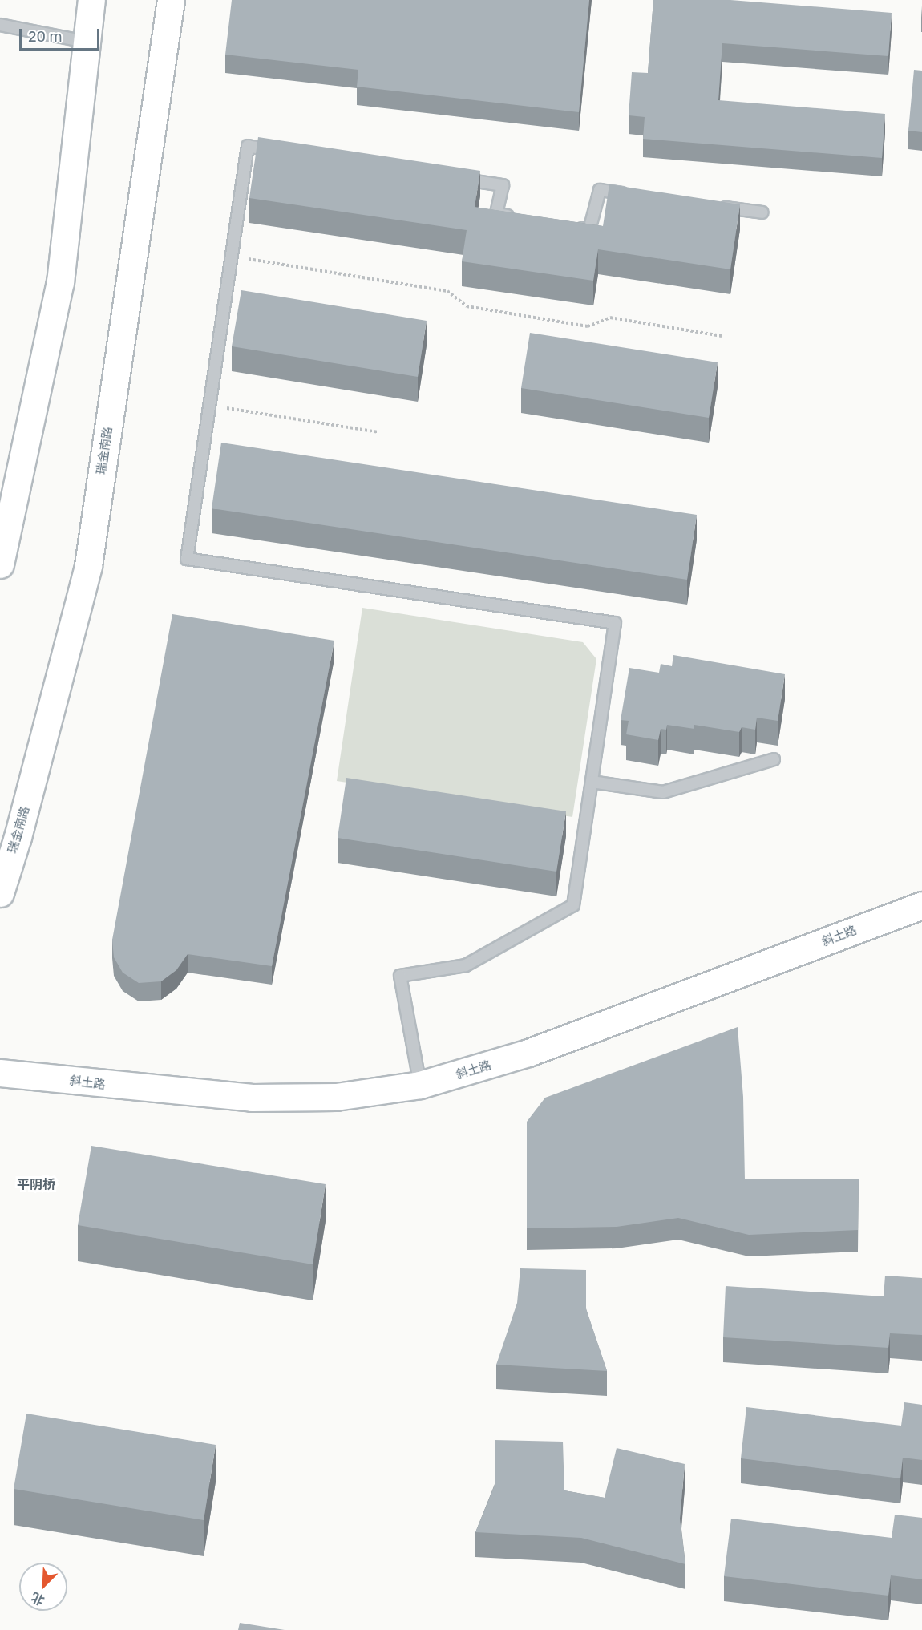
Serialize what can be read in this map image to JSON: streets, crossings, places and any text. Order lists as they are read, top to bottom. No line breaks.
{"streets":{"main road":["瑞金南路","斜土路"]},"districts":["平阴桥"],"scale_bar":"20 m","north":"bottom left"}
